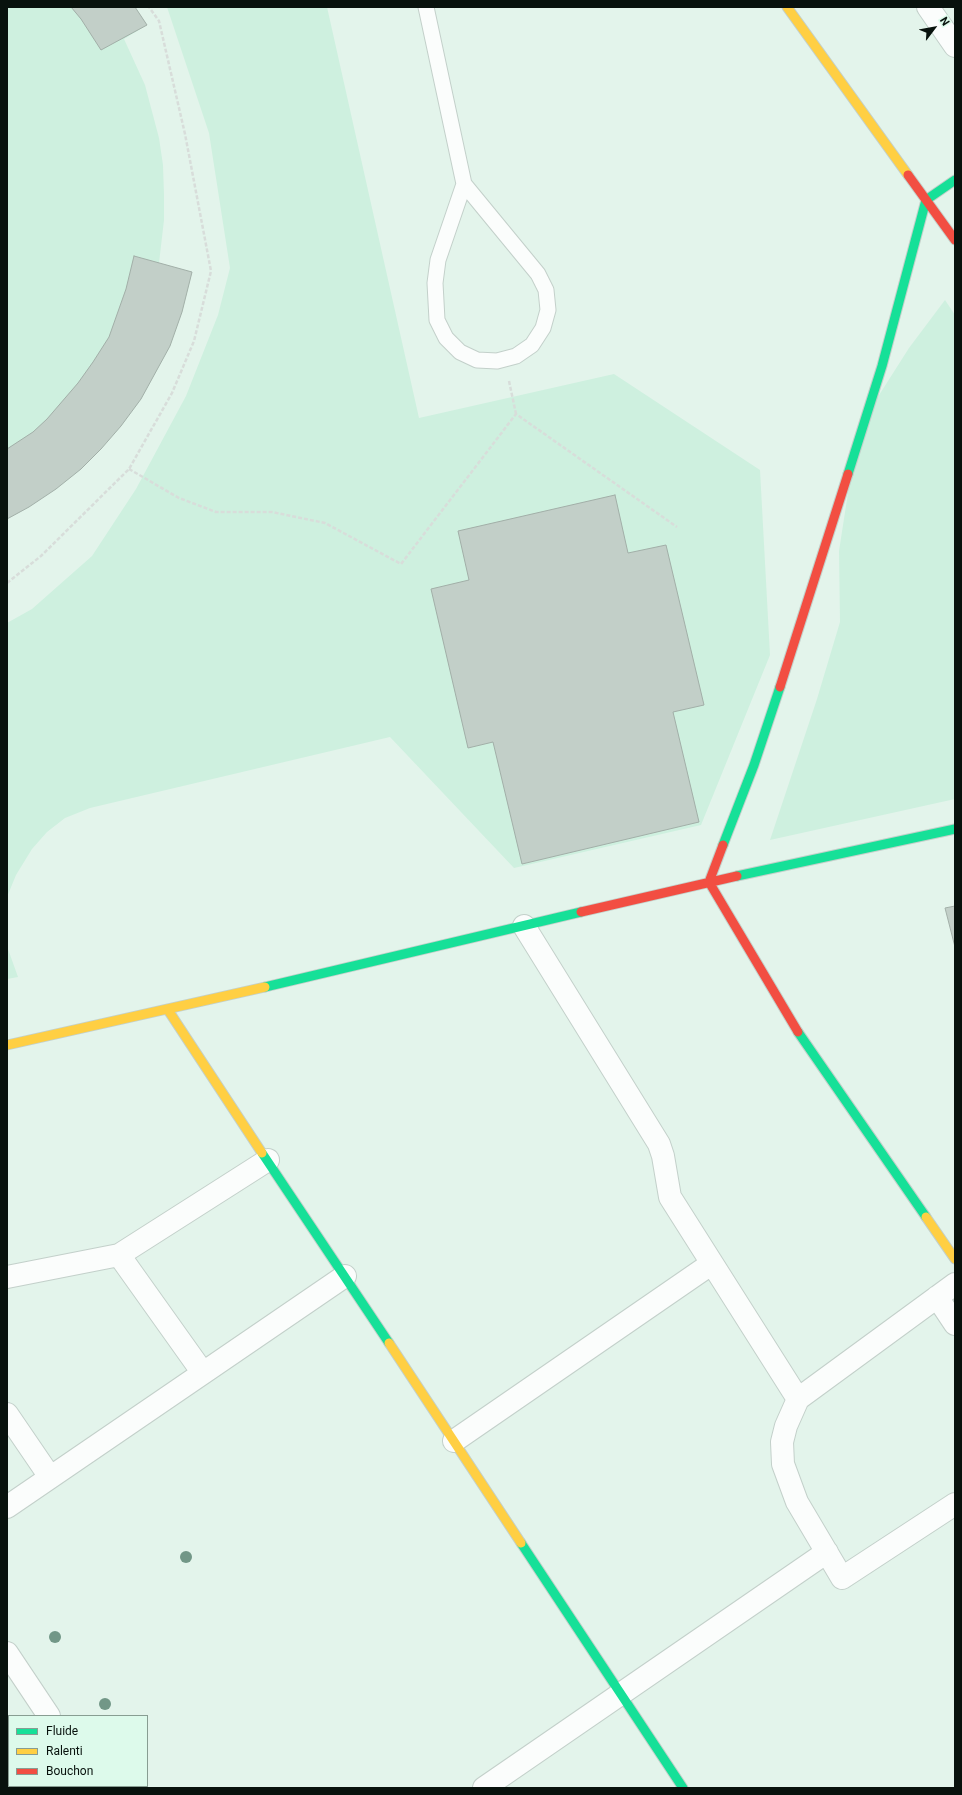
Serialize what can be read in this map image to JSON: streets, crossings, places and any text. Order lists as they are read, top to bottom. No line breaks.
{"legend":["Fluide","Ralenti","Bouchon"],"north":"top right"}
